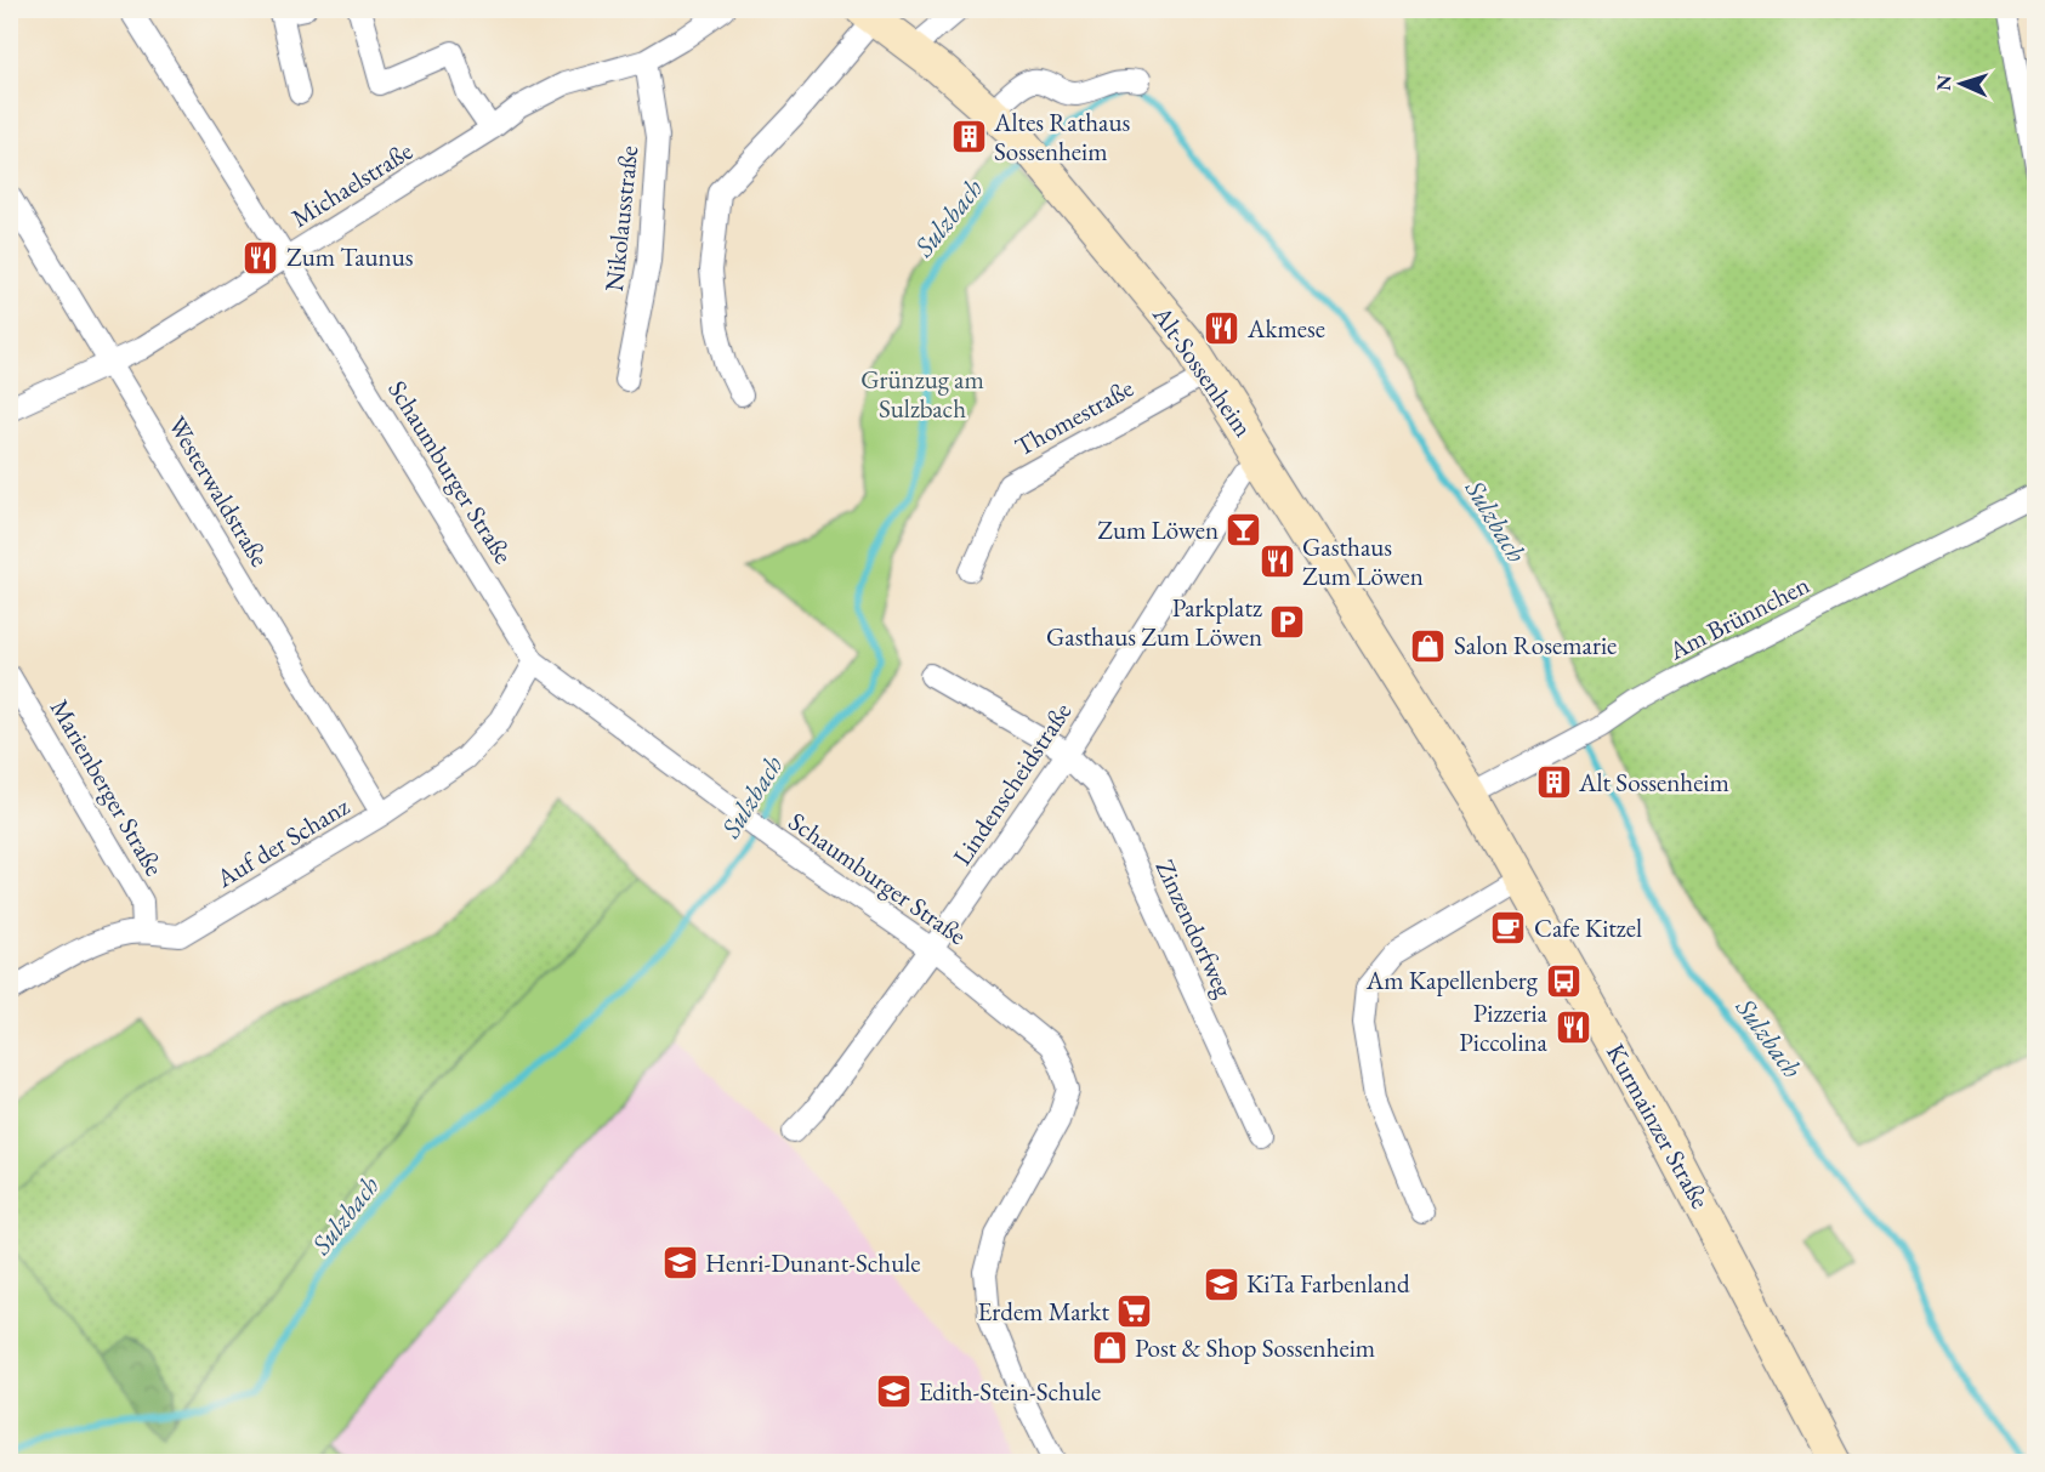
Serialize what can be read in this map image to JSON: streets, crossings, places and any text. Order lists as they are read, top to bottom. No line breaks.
{"streets":{"main road":["Alt-Sossenheim","Kurmainzer Straße"],"street":["Michaelstraße","Nikolausstraße","Thomestraße","Schaumburger Straße","Westerwaldstraße","Am Brünnchen","Lindenscheidstraße","Marienberger Straße","Auf der Schanz","Zinzendorfweg"]},"crossings":[["Michaelstraße","Nikolausstraße"],["Michaelstraße","Schaumburger Straße"],["Michaelstraße","Westerwaldstraße"],["Alt-Sossenheim","Thomestraße"],["Alt-Sossenheim","Am Brünnchen"],["Alt-Sossenheim","Lindenscheidstraße"],["Alt-Sossenheim","Kurmainzer Straße"],["Schaumburger Straße","Lindenscheidstraße"],["Schaumburger Straße","Auf der Schanz"],["Westerwaldstraße","Auf der Schanz"],["Am Brünnchen","Kurmainzer Straße"],["Lindenscheidstraße","Zinzendorfweg"],["Marienberger Straße","Auf der Schanz"]],"water":["Sulzbach"],"parks":["Grünzug am Sulzbach"],"places":{"building":["Altes Rathaus Sossenheim","Alt Sossenheim"],"restaurant":["Zum Taunus","Akmese","Gasthaus Zum Löwen","Pizzeria Piccolina"],"bar":["Zum Löwen"],"parking":["Parkplatz Gasthaus Zum Löwen"],"shop":["Salon Rosemarie","Post & Shop Sossenheim"],"cafe":["Cafe Kitzel"],"bus stop":["Am Kapellenberg"],"school or university":["Henri-Dunant-Schule","KiTa Farbenland","Edith-Stein-Schule"],"supermarket":["Erdem Markt"]},"north":"left"}
